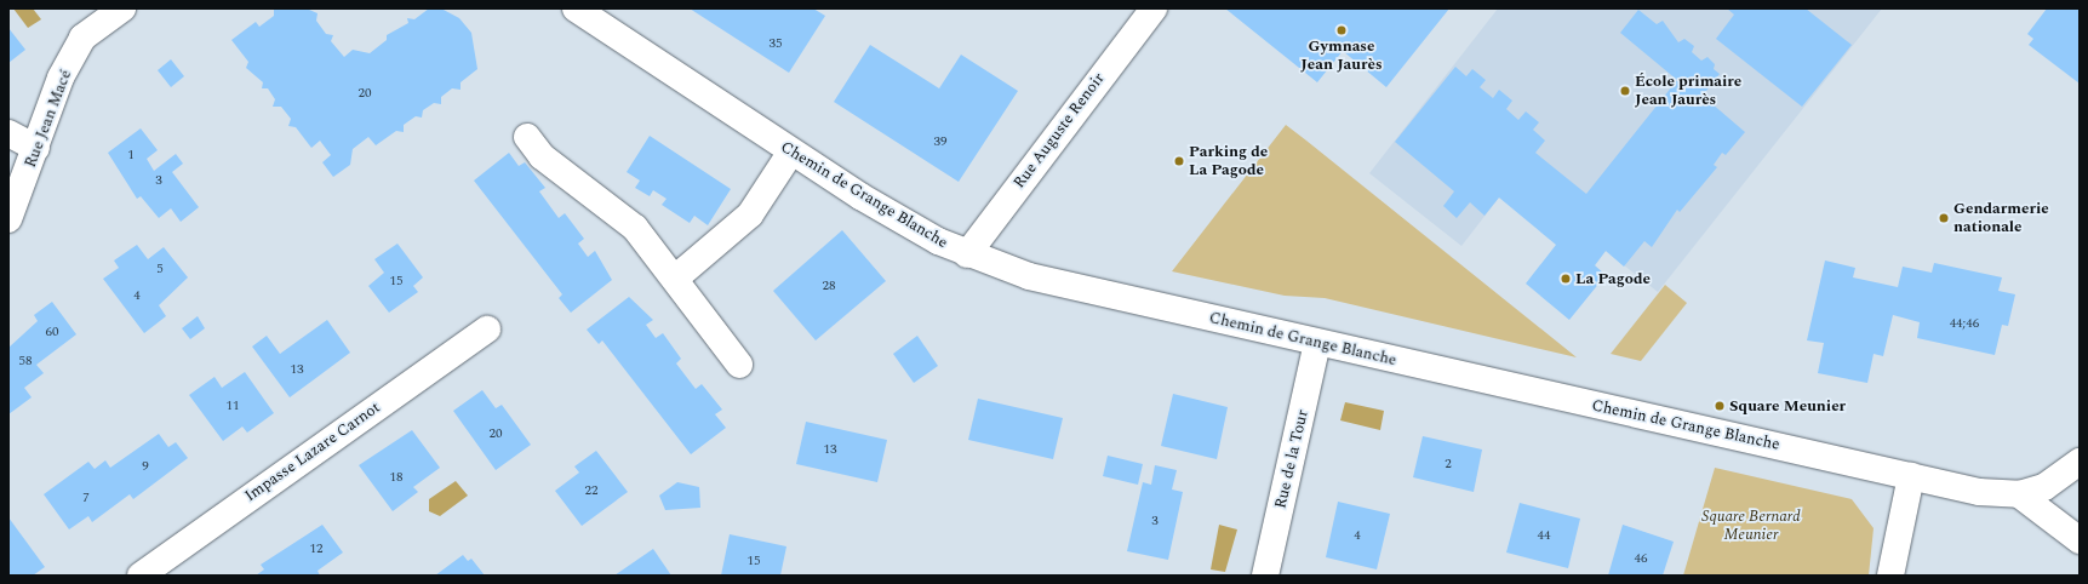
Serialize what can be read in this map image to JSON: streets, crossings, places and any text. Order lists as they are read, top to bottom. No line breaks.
{"streets":{"street":["Rue Jean Macé","Rue Auguste Renoir","Chemin de Grange Blanche","Impasse Lazare Carnot","Rue de la Tour"]},"crossings":[["Rue Auguste Renoir","Chemin de Grange Blanche"],["Chemin de Grange Blanche","Rue de la Tour"]],"parks":["Square Bernard Meunier"],"places":["Gymnase Jean Jaurès","École primaire Jean Jaurès","Parking de La Pagode","Gendarmerie nationale","La Pagode","Square Meunier"],"house_numbers":["35","20","39","1","3","5","15","28","4","44;46","60","58","13","11","20","13","2","9","18","22","7","3","4","44","12","46","15"]}
